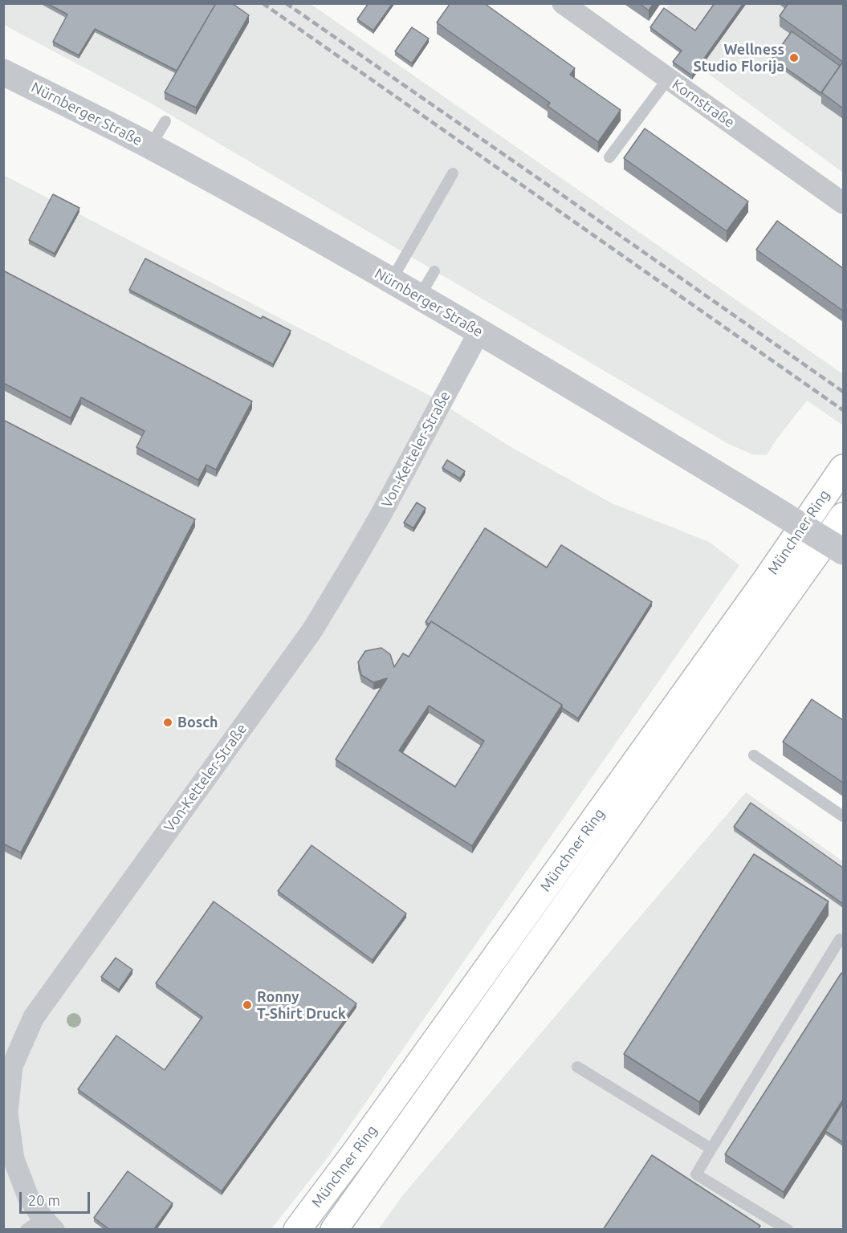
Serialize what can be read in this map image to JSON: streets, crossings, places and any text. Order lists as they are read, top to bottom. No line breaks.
{"streets":{"main road":["Münchner Ring"],"street":["Kornstraße","Nürnberger Straße","Von-Ketteler-Straße"]},"crossings":[["Nürnberger Straße","Von-Ketteler-Straße"]],"places":["Wellness Studio Florija","Bosch","Ronny T-Shirt Druck"],"scale_bar":"20 m"}
